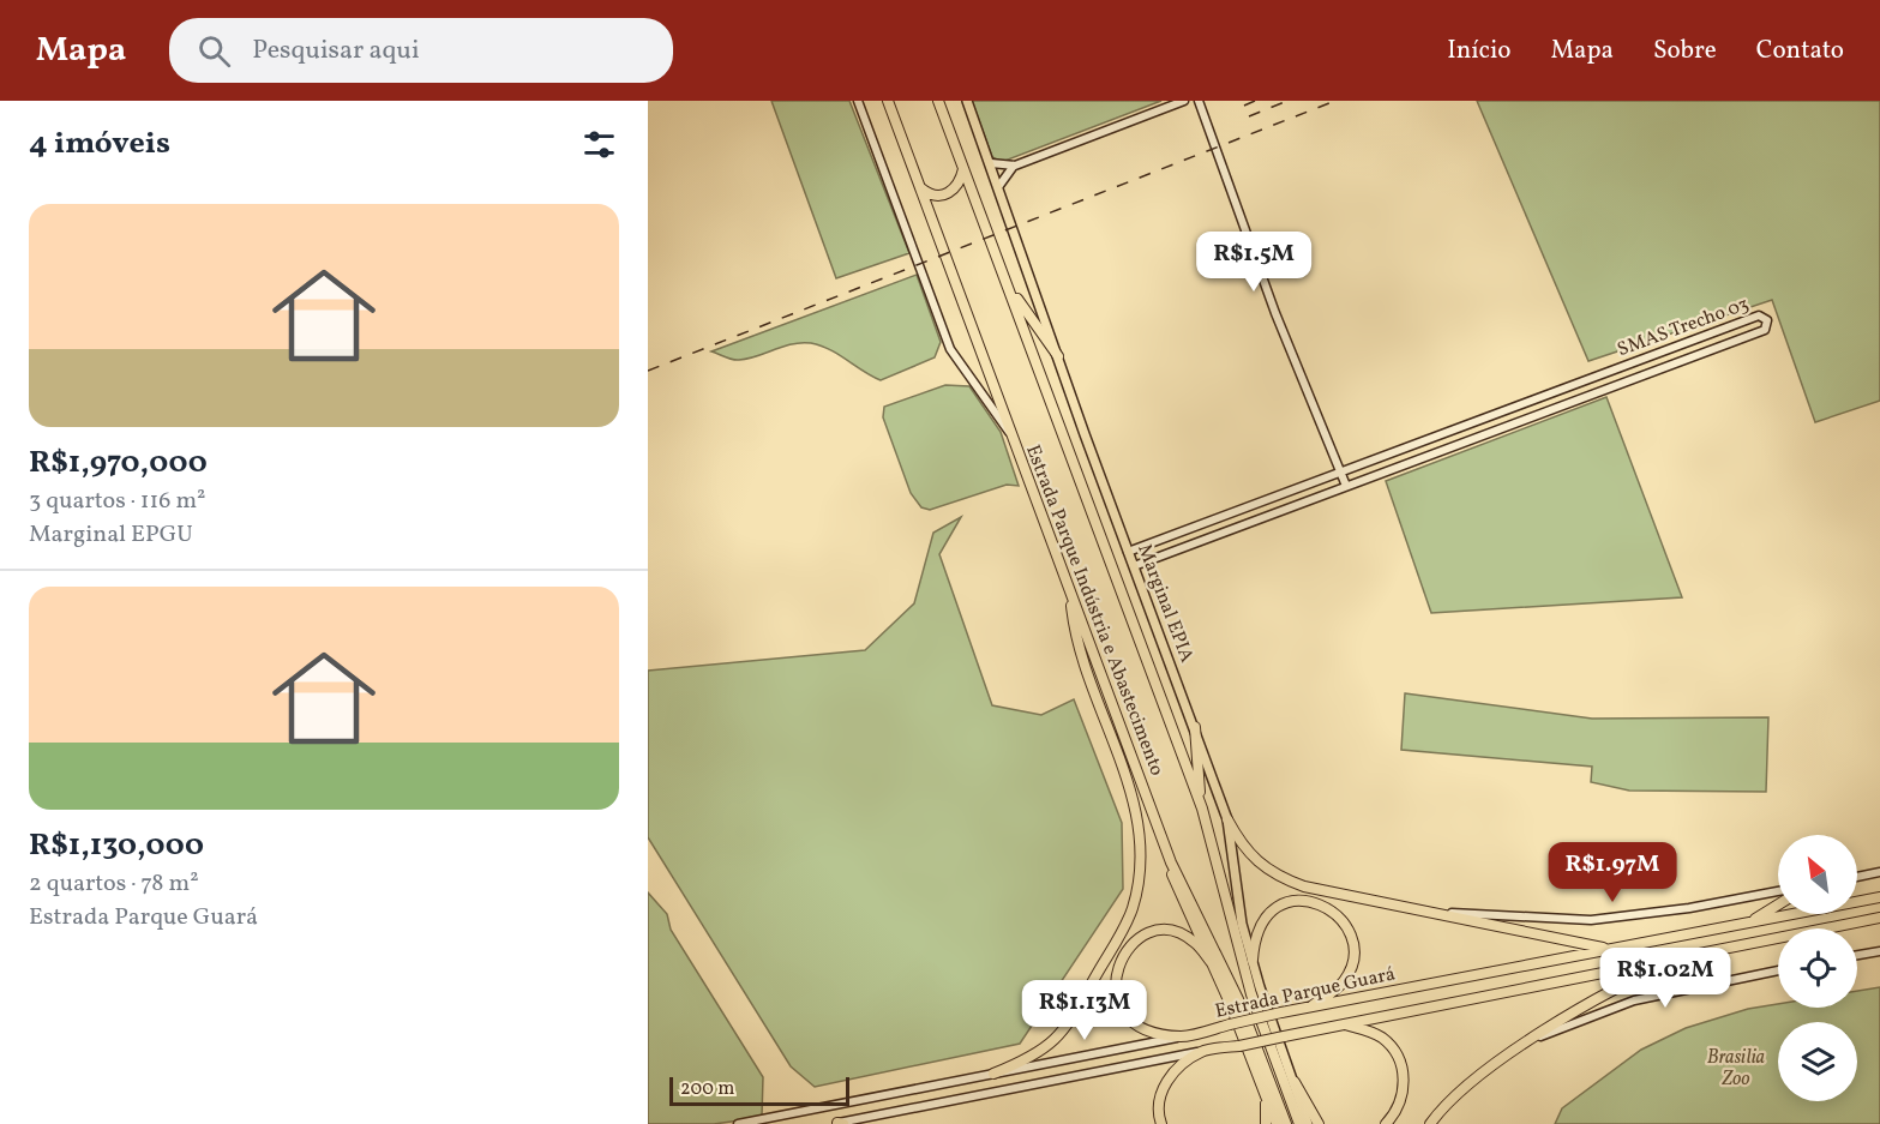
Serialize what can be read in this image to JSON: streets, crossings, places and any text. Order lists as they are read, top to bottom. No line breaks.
{"streets":{"highway":["Estrada Parque Indústria e Abastecimento","Estrada Parque Guará"],"main road":["Marginal EPIA"],"street":["SMAS Trecho 03"]},"crossings":[["SMAS Trecho 03","Marginal EPIA"]],"parks":["Brasilia Zoo"],"scale_bar":"200 m","north":"top left","page":{"header":"Mapa","search":"Pesquisar aqui","nav":["Início","Mapa","Sobre","Contato"],"heading":"4 imóveis","list":[{"name":"R$1,970,000","note":"3 quartos · 116 m² · Marginal EPGU"},{"name":"R$1,130,000","note":"2 quartos · 78 m² · Estrada Parque Guará"}],"price":["R$1.5M","R$1.97M","R$1.02M","R$1.13M"],"scale":"200 m"}}
